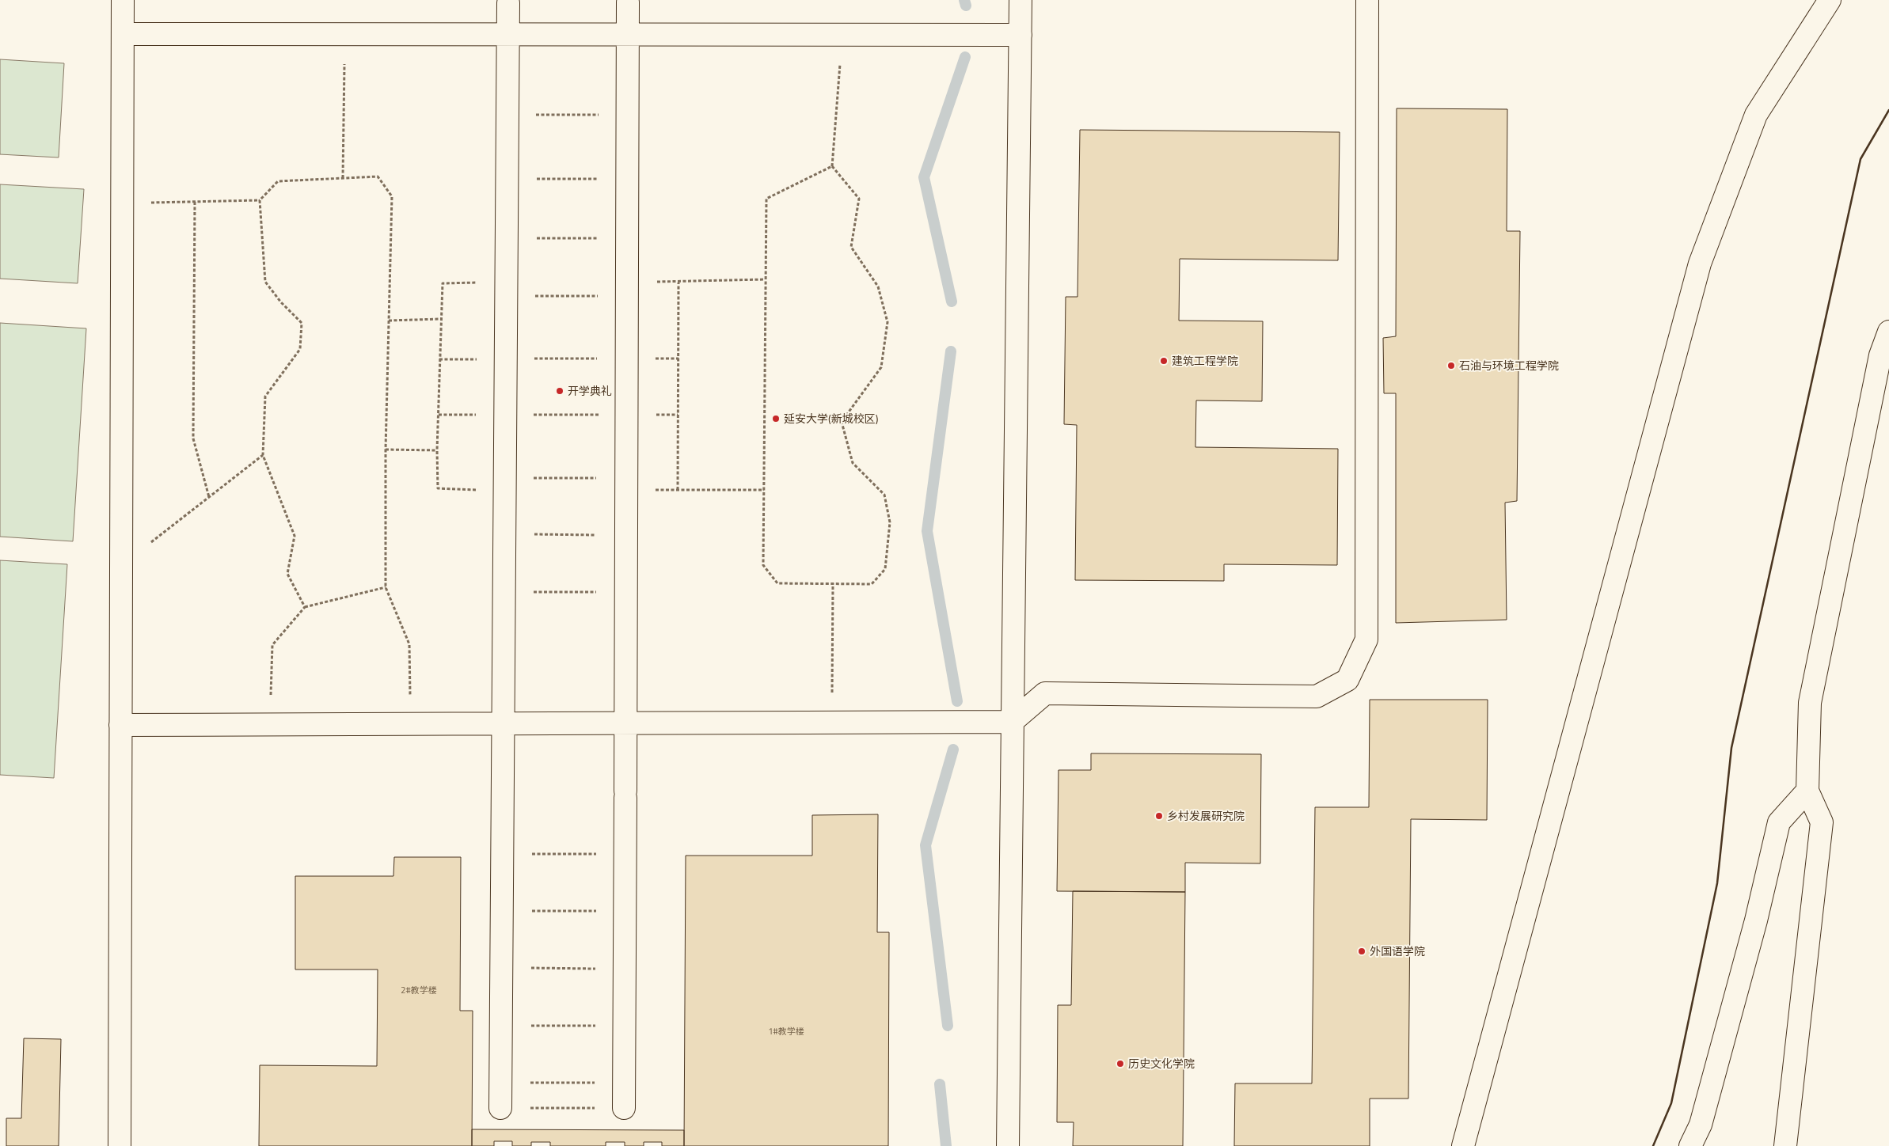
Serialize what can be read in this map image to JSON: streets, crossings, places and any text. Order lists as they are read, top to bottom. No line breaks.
{"places":["建筑工程学院","石油与环境工程学院","开学典礼","延安大学(新城校区)","乡村发展研究院","外国语学院","历史文化学院"],"house_numbers":["2#教学楼","1#教学楼"]}
